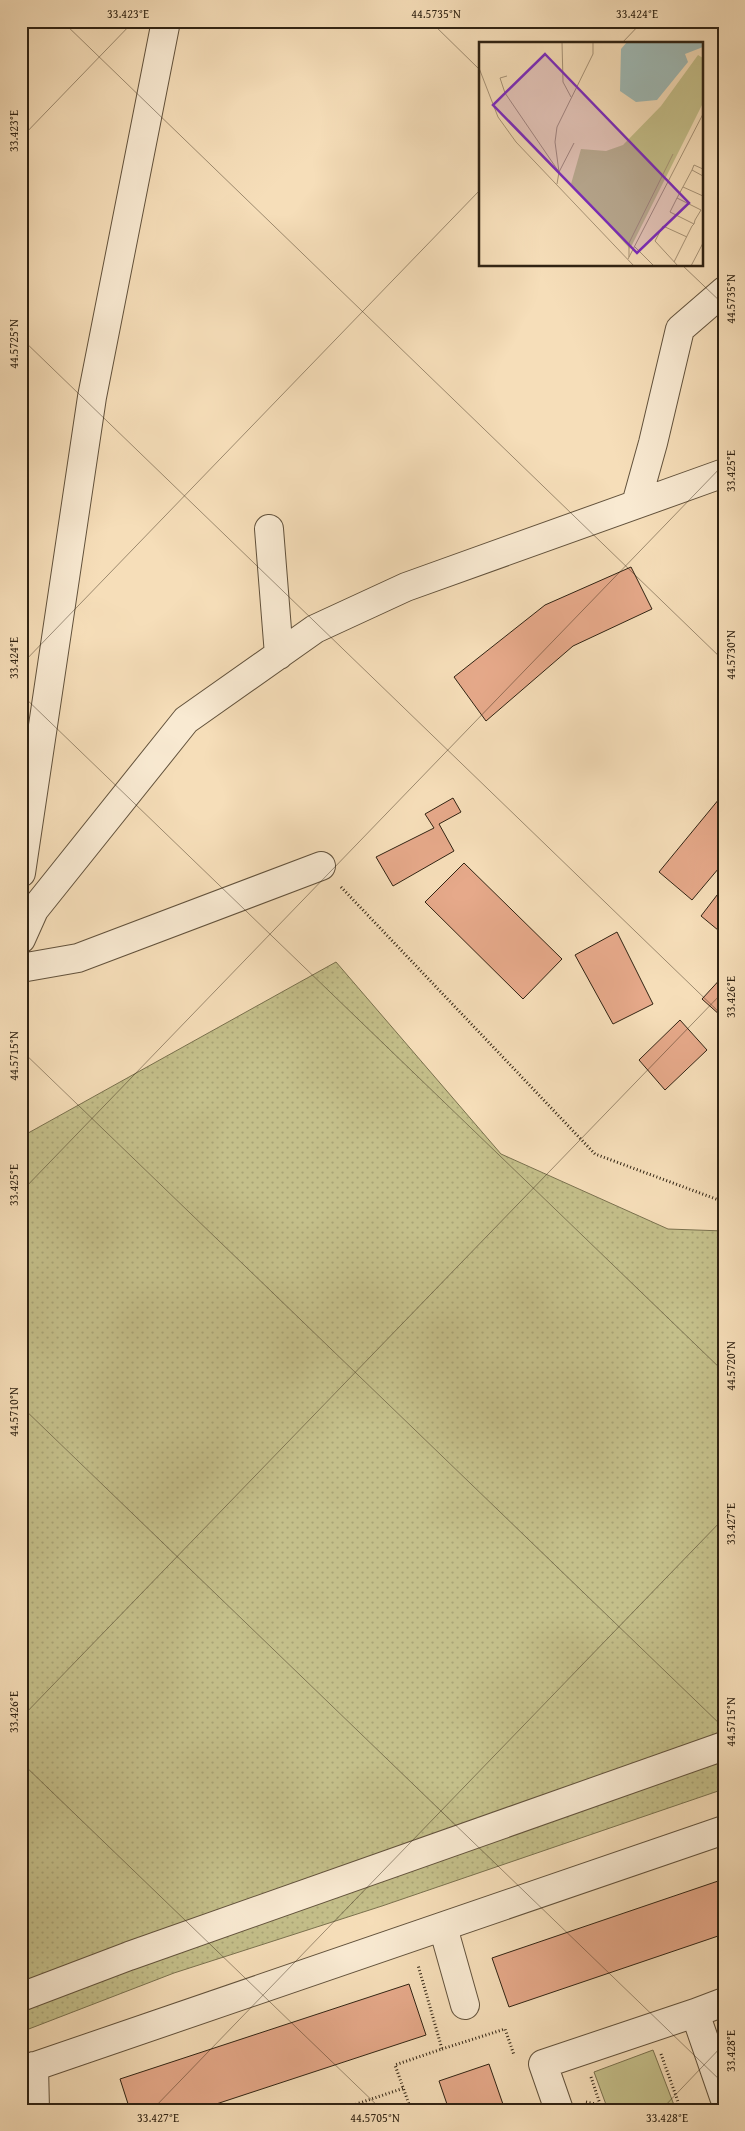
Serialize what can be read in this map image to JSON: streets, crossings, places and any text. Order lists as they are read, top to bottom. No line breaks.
{"coordinates":["33.423°E","44.5735°N","33.424°E","44.5725°N","33.425°E","44.5730°N","33.426°E","44.5715°N","44.5720°N","44.5710°N","33.427°E","33.428°E","44.5705°N"]}
